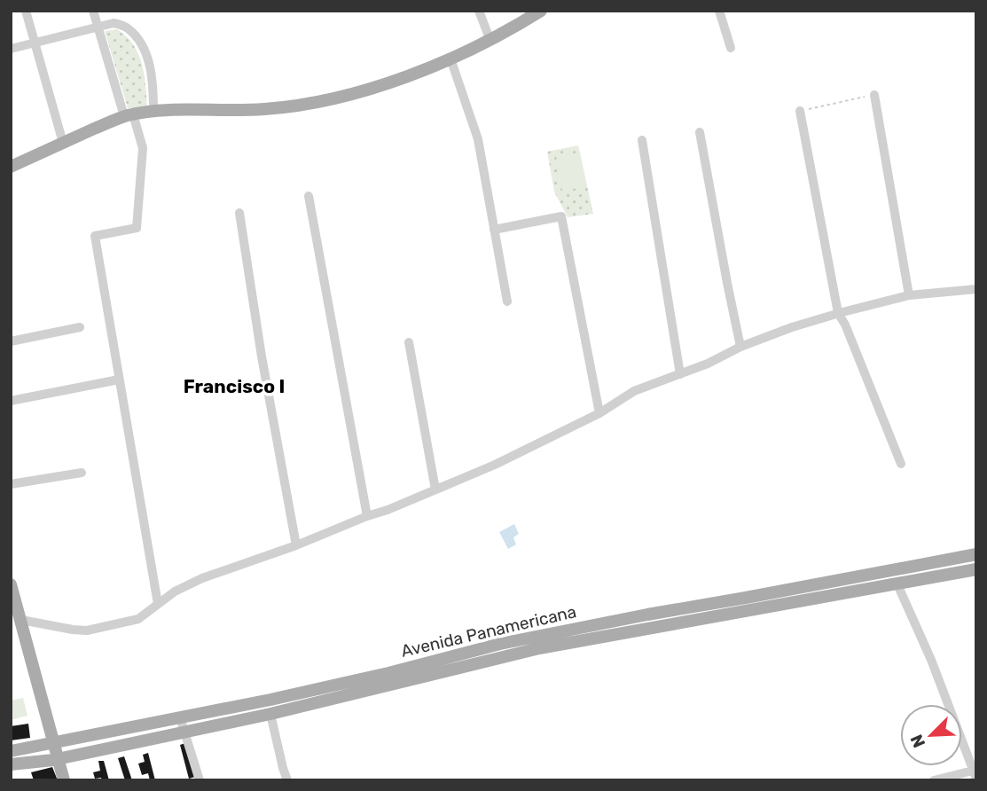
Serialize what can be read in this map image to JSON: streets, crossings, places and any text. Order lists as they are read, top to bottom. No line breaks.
{"streets":{"main road":["Avenida Panamericana"]},"districts":["Francisco I"],"north":"bottom left"}
